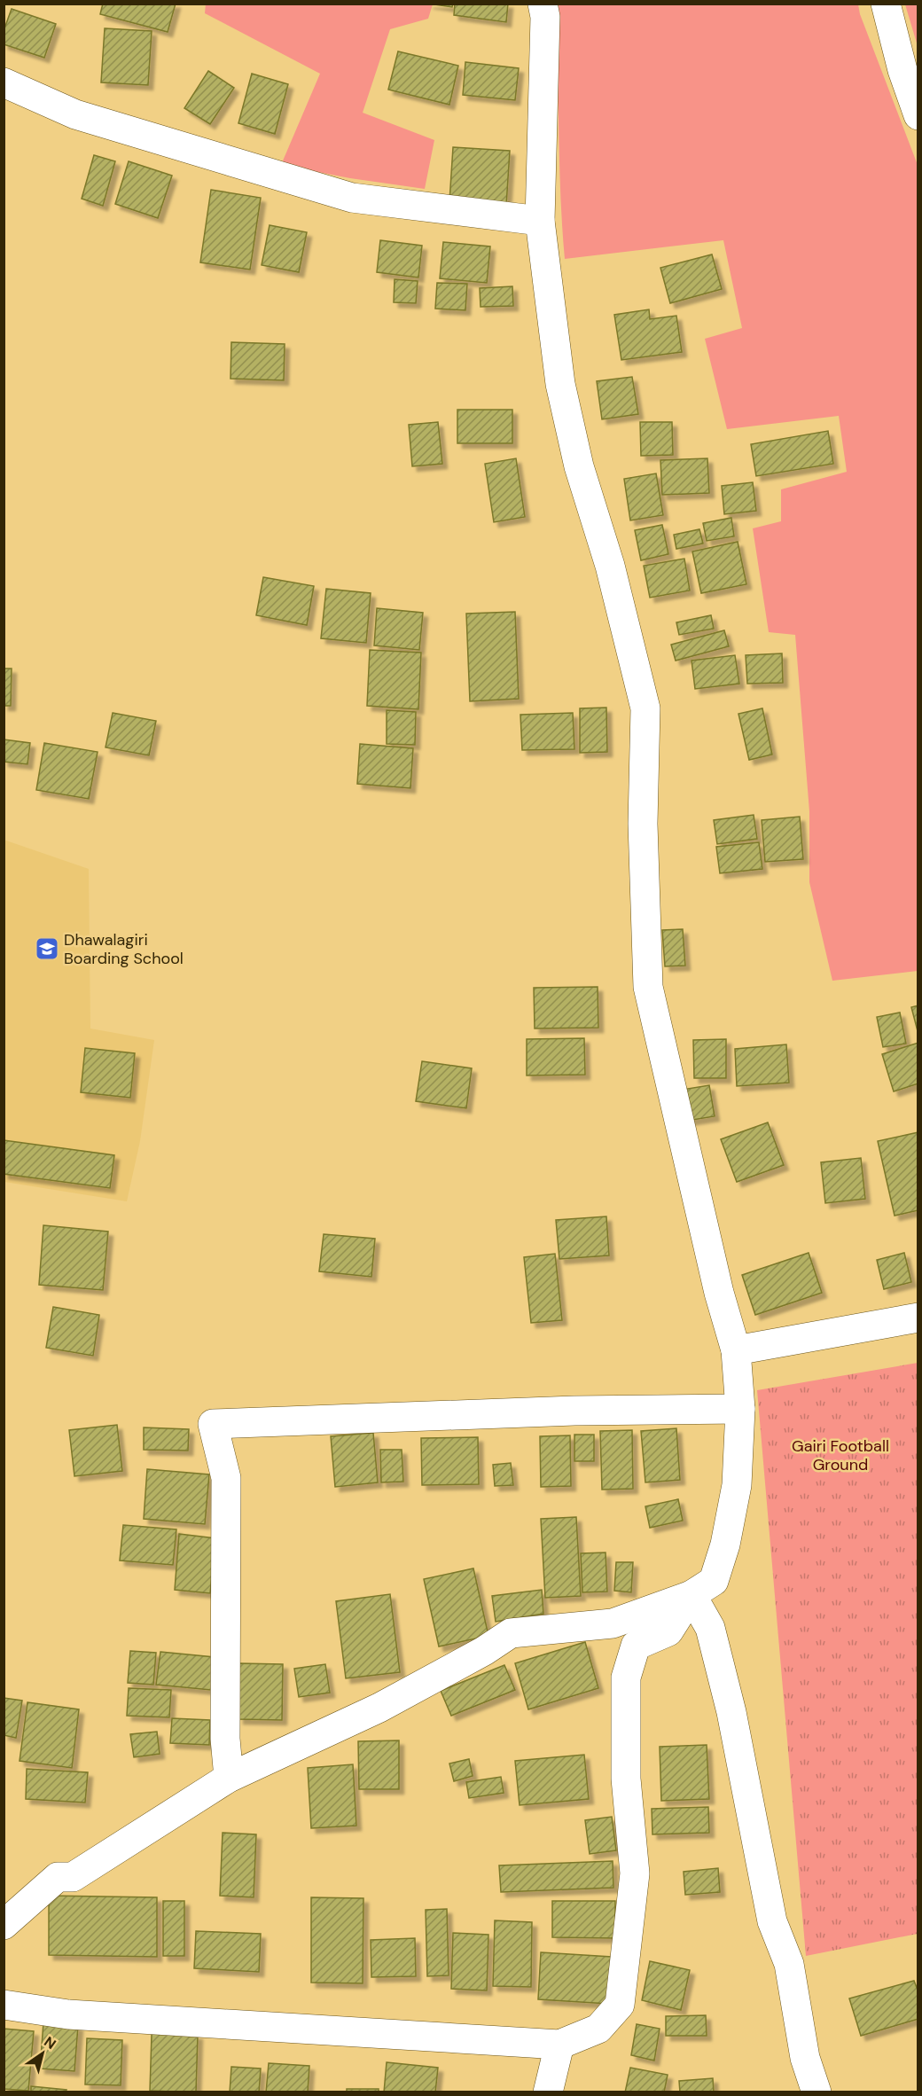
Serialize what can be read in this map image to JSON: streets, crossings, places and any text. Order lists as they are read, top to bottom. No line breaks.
{"parks":["Gairi Football Ground"],"places":{"school or university":["Dhawalagiri Boarding School"]},"north":"top right"}
